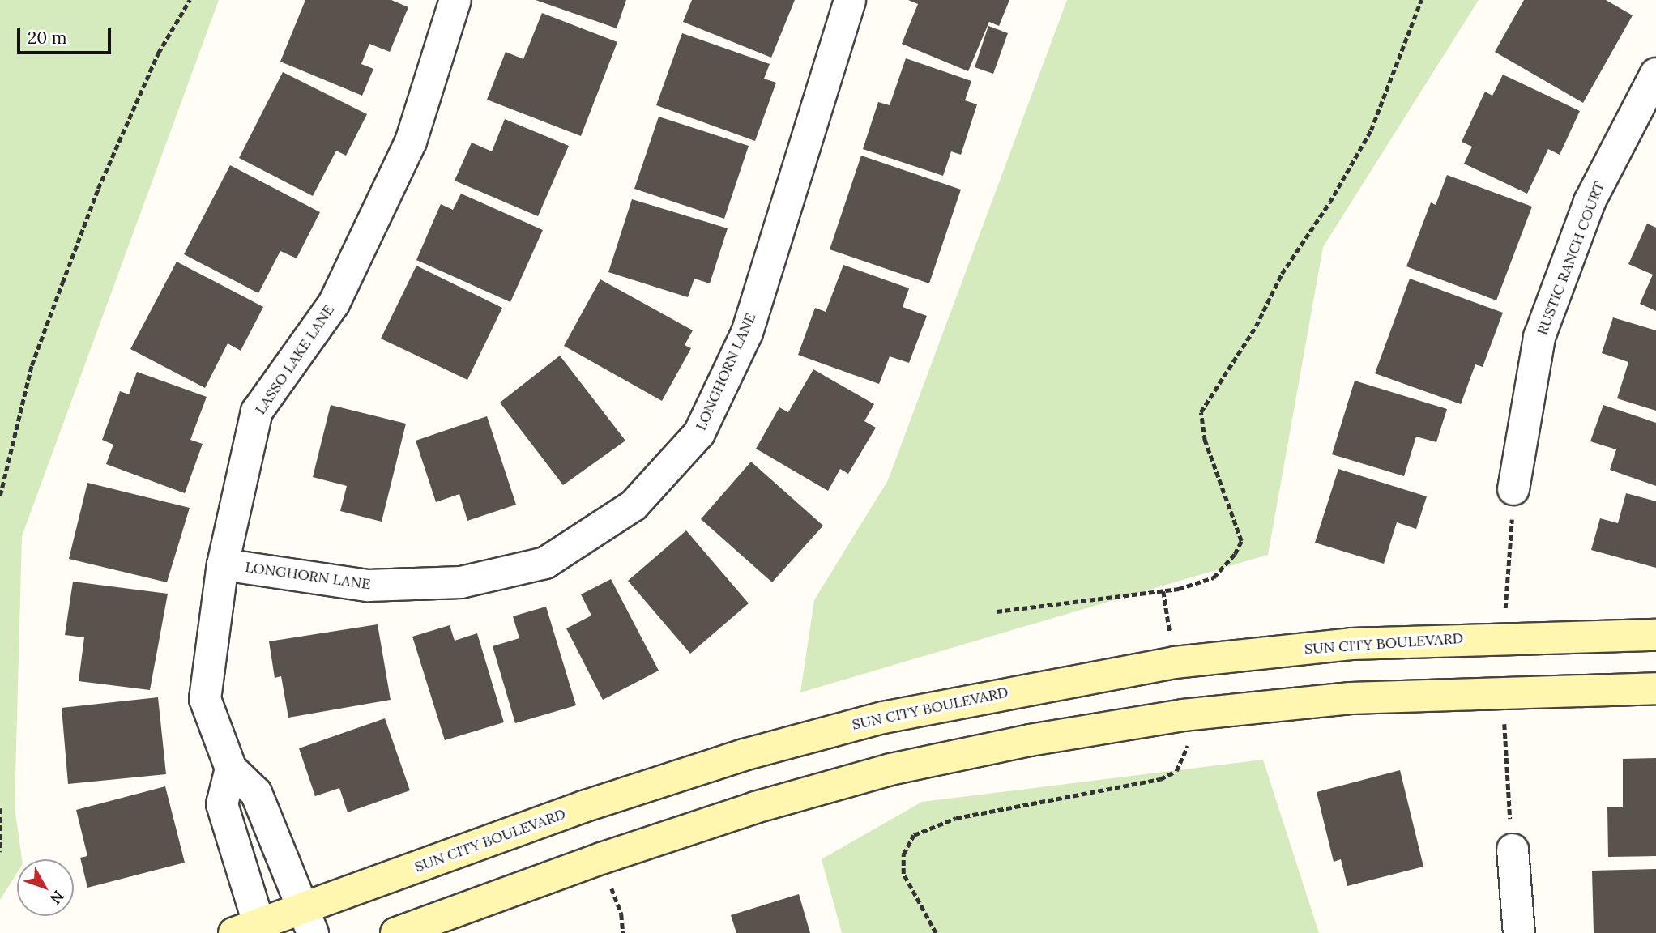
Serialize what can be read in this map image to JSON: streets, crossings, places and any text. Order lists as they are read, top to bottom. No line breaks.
{"streets":{"street":["RUSTIC RANCH COURT","LASSO LAKE LANE","LONGHORN LANE","SUN CITY BOULEVARD"]},"crossings":[["LASSO LAKE LANE","LONGHORN LANE"],["LASSO LAKE LANE","SUN CITY BOULEVARD"]],"scale_bar":"20 m","north":"bottom right"}
